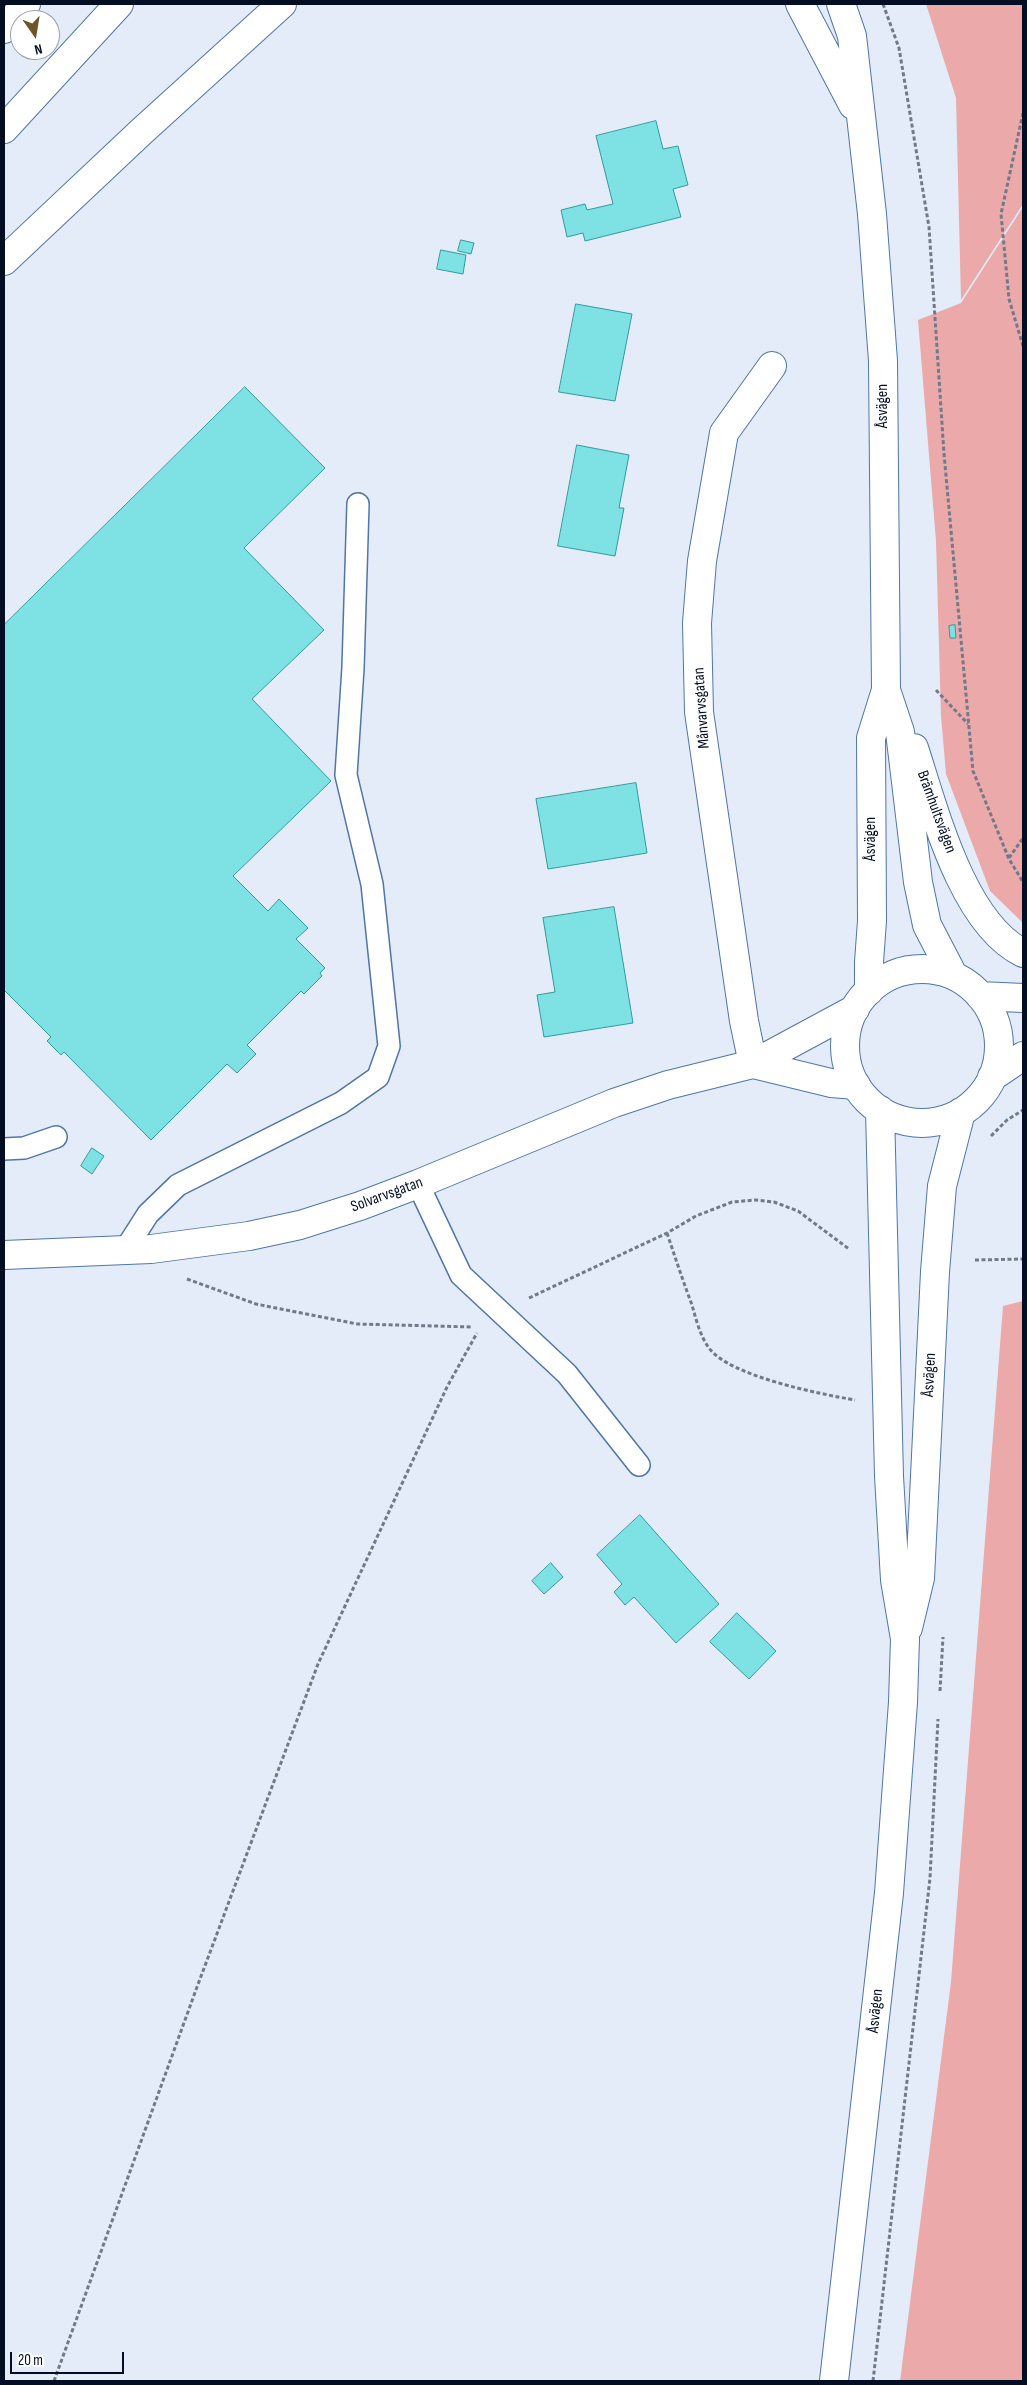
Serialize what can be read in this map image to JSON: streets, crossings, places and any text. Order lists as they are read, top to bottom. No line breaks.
{"streets":{"main road":["Åsvägen","Månvarvsgatan","Brämhultsvägen","Solvarvsgatan"]},"crossings":[["Åsvägen","Brämhultsvägen"],["Månvarvsgatan","Solvarvsgatan"]],"scale_bar":"20 m","north":"bottom"}
